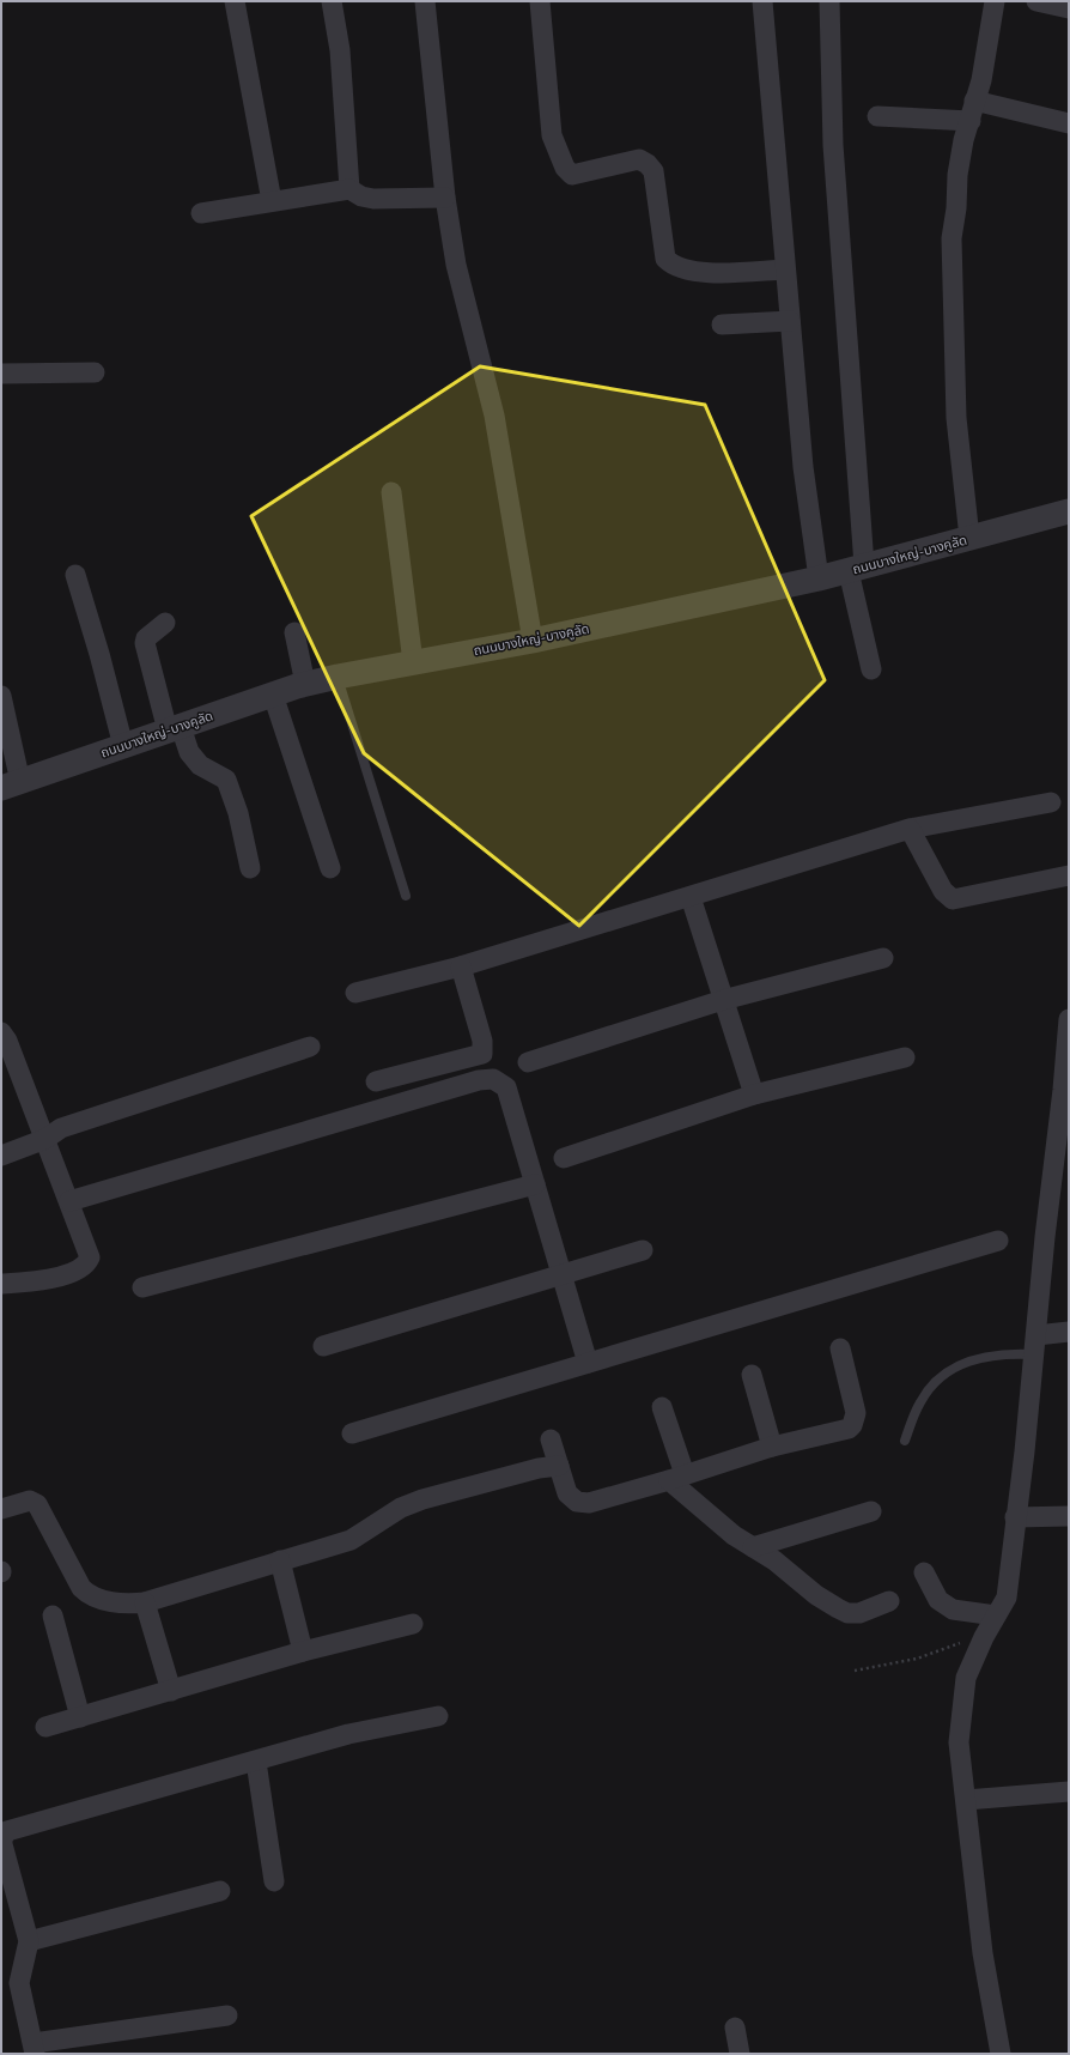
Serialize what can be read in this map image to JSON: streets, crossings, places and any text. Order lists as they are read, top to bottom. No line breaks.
{"streets":{"street":["ถนนบางใหญ่-บางคูลัด"]}}
